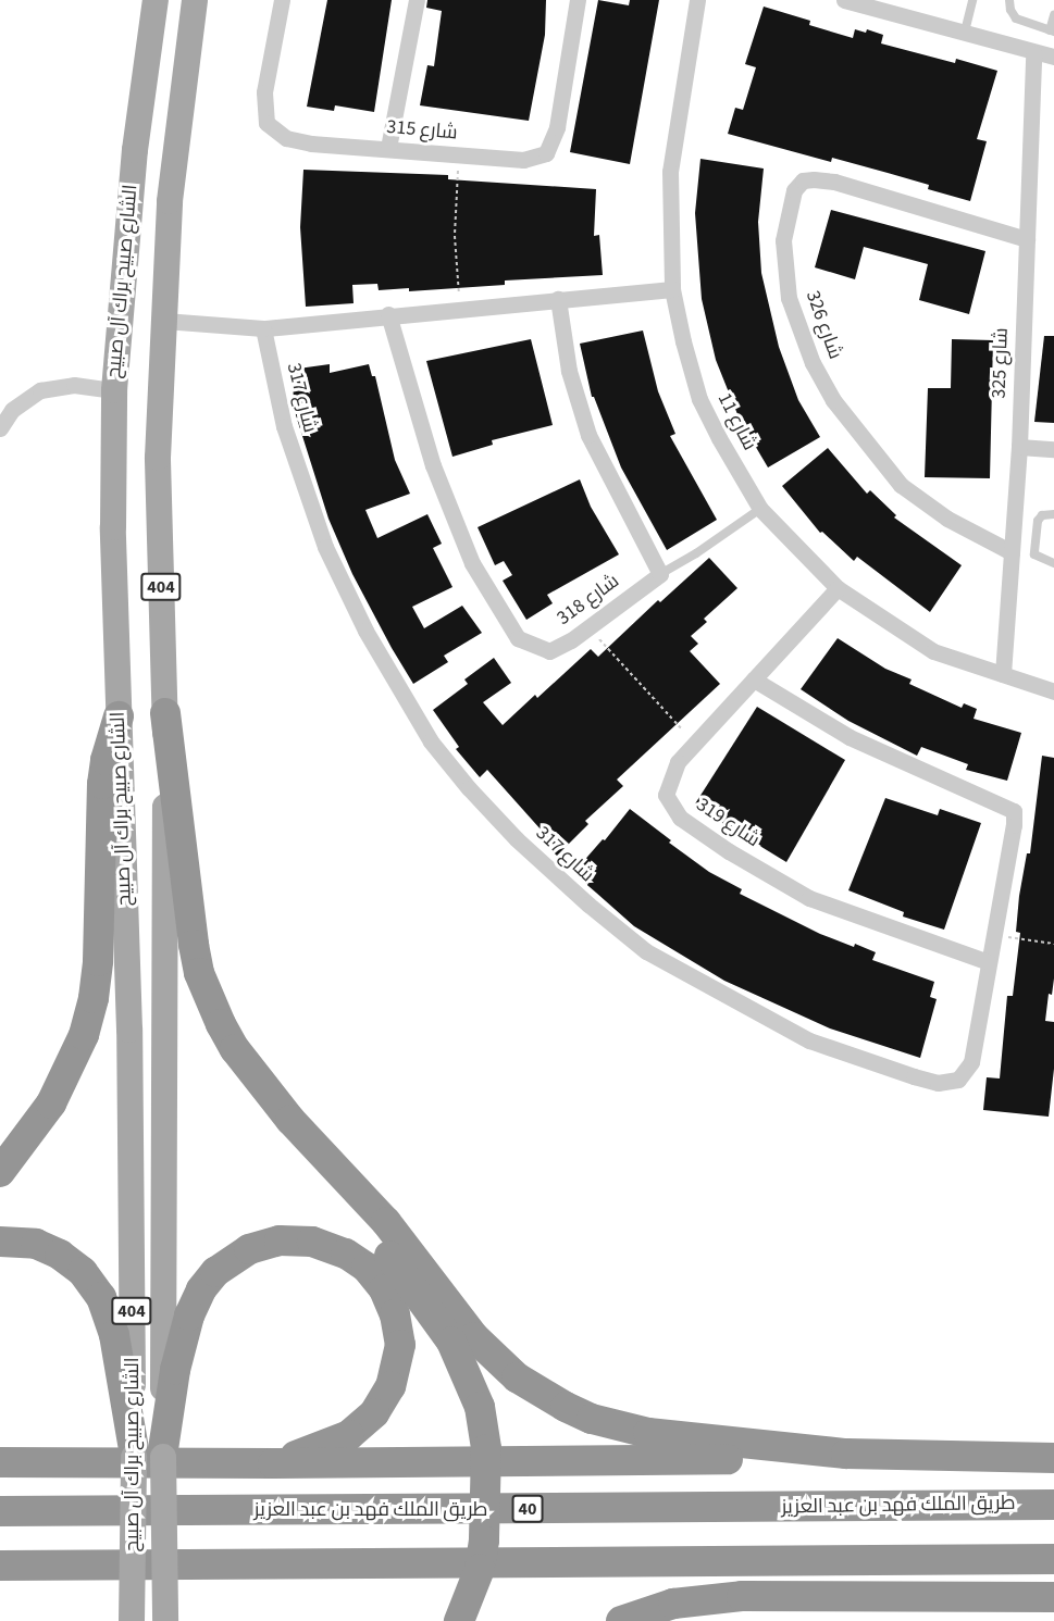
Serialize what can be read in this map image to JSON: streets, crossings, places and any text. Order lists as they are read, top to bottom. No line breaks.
{"streets":{"highway":["طريق الملك فهد بن عبد العزيز","40"],"main road":["الشارع صبيح براك آل صبيح","404"],"street":["شارع 315","شارع 326","شارع 325","شارع 317","شارع 11","شارع 318","شارع 319"]},"crossings":[["شارع 326","شارع 325"],["شارع 325","شارع 11"],["شارع 317","شارع 319"],["شارع 11","شارع 319"]]}
